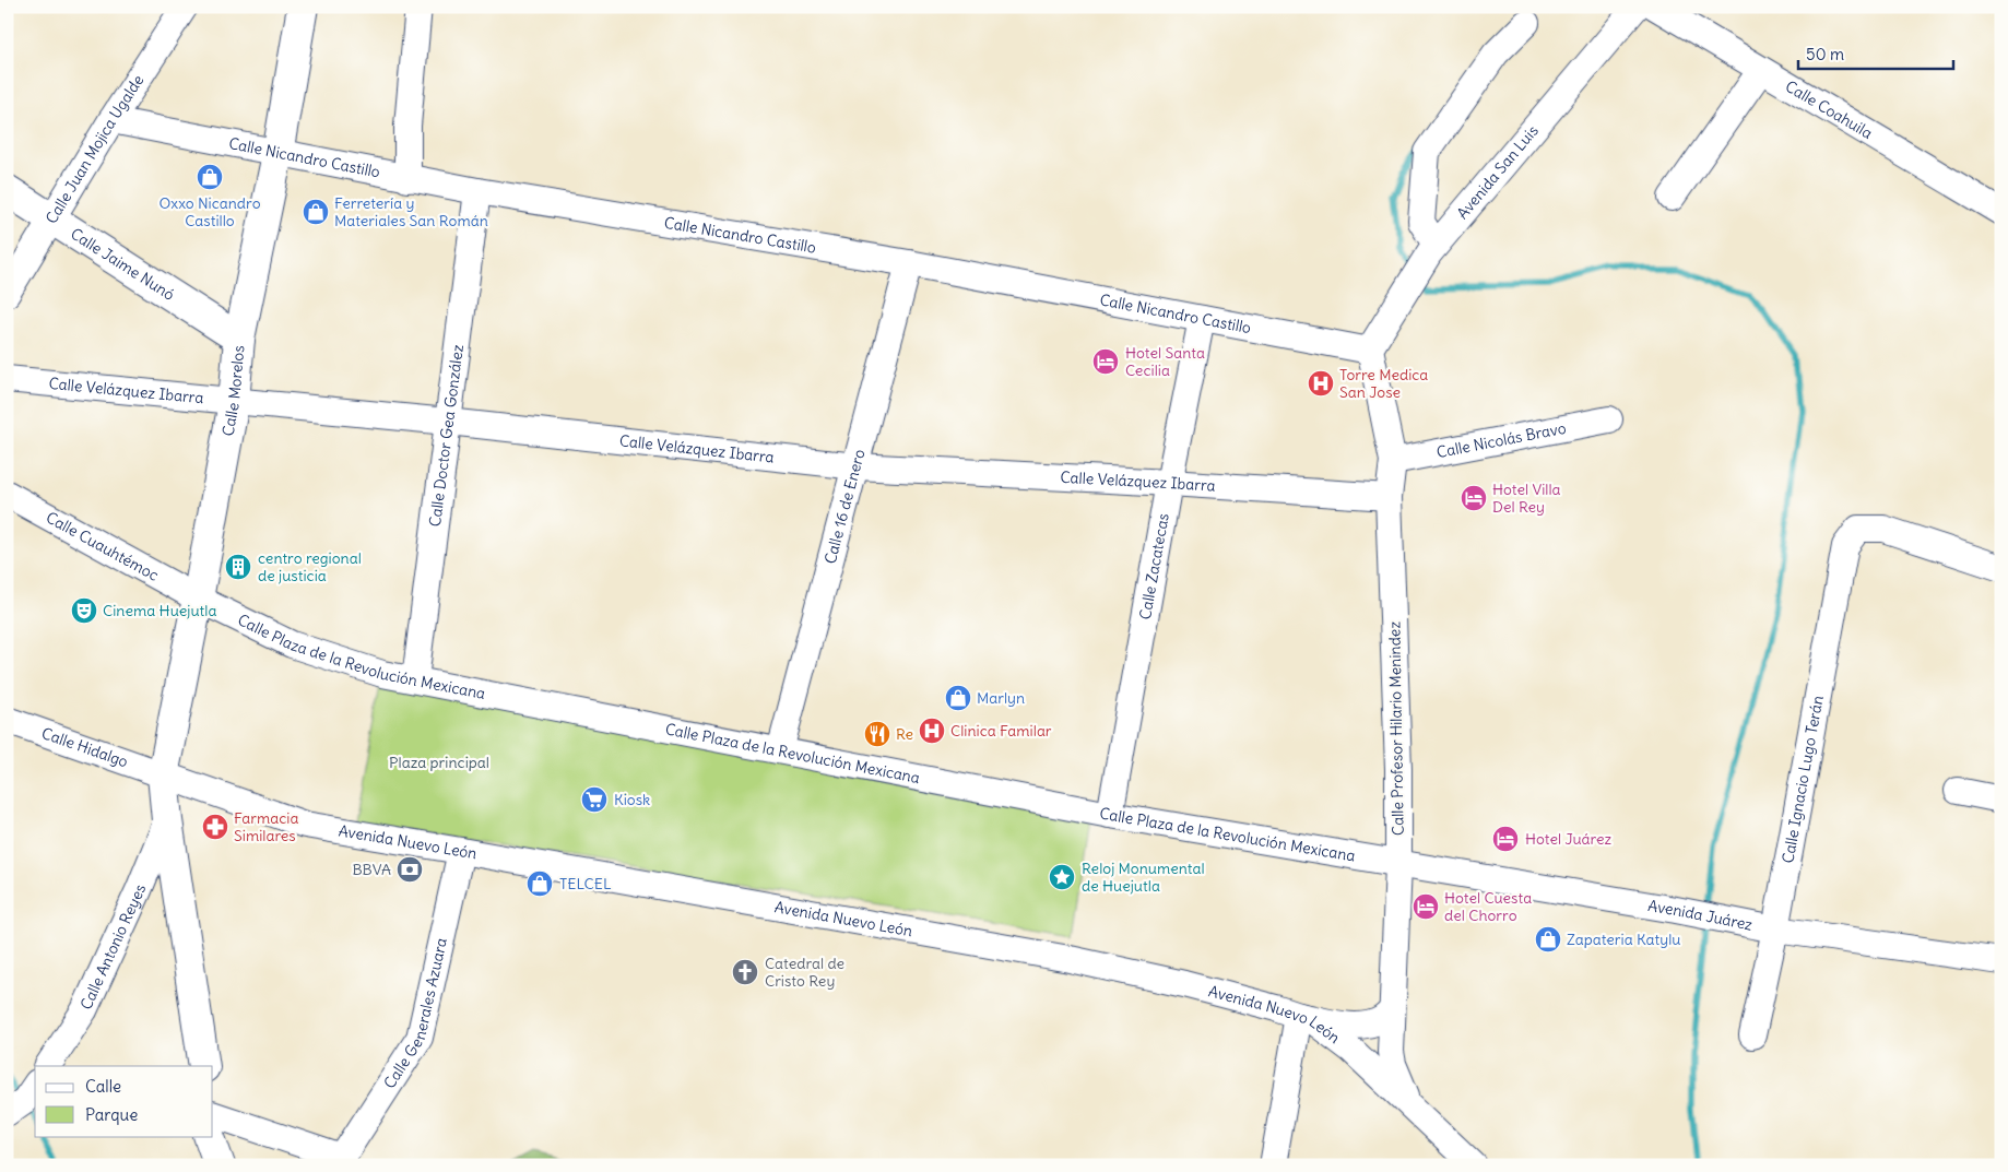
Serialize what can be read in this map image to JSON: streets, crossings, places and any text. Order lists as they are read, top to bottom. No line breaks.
{"streets":{"main road":["Calle Jaime Nunó","Calle Morelos"],"street":["Calle Coahuila","Calle Juan Mojica Ugalde","Calle Nicandro Castillo","Avenida San Luis","Calle Velázquez Ibarra","Calle Doctor Gea González","Calle Nicolás Bravo","Calle 16 de Enero","Calle Cuauhtémoc","Calle Zacatecas","Calle Plaza de la Revolución Mexicana","Calle Profesor Hilario Menindez","Calle Hidalgo","Calle Ignacio Lugo Terán","Avenida Nuevo León","Avenida Juárez","Calle Antonio Reyes","Calle Generales Azuara"]},"crossings":[["Calle Juan Mojica Ugalde","Calle Nicandro Castillo"],["Calle Juan Mojica Ugalde","Calle Jaime Nunó"],["Calle Nicandro Castillo","Avenida San Luis"],["Calle Nicandro Castillo","Calle Morelos"],["Calle Nicandro Castillo","Calle Doctor Gea González"],["Calle Nicandro Castillo","Calle 16 de Enero"],["Calle Nicandro Castillo","Calle Zacatecas"],["Calle Nicandro Castillo","Calle Profesor Hilario Menindez"],["Avenida San Luis","Calle Profesor Hilario Menindez"],["Calle Jaime Nunó","Calle Morelos"],["Calle Velázquez Ibarra","Calle Morelos"],["Calle Velázquez Ibarra","Calle Doctor Gea González"],["Calle Velázquez Ibarra","Calle 16 de Enero"],["Calle Velázquez Ibarra","Calle Zacatecas"],["Calle Velázquez Ibarra","Calle Profesor Hilario Menindez"],["Calle Morelos","Calle Cuauhtémoc"],["Calle Morelos","Calle Plaza de la Revolución Mexicana"],["Calle Morelos","Calle Hidalgo"],["Calle Morelos","Avenida Nuevo León"],["Calle Morelos","Calle Antonio Reyes"],["Calle Doctor Gea González","Calle Plaza de la Revolución Mexicana"],["Calle Nicolás Bravo","Calle Profesor Hilario Menindez"],["Calle 16 de Enero","Calle Plaza de la Revolución Mexicana"],["Calle Cuauhtémoc","Calle Plaza de la Revolución Mexicana"],["Calle Zacatecas","Calle Plaza de la Revolución Mexicana"],["Calle Plaza de la Revolución Mexicana","Calle Profesor Hilario Menindez"],["Calle Plaza de la Revolución Mexicana","Avenida Juárez"],["Calle Profesor Hilario Menindez","Avenida Nuevo León"],["Calle Profesor Hilario Menindez","Avenida Juárez"],["Calle Hidalgo","Avenida Nuevo León"],["Calle Ignacio Lugo Terán","Avenida Juárez"],["Avenida Nuevo León","Calle Generales Azuara"]],"parks":["Plaza principal"],"places":{"shop":["Oxxo Nicandro Castillo","Ferretería y Materiales San Román","Marlyn","TELCEL","Zapateria Katylu"],"hotel":["Hotel Santa Cecilia","Hotel Villa Del Rey","Hotel Juárez","Hotel Cuesta del Chorro"],"hospital":["Torre Medica San Jose","Clinica Familar"],"building":["centro regional de justicia"],"theatre":["Cinema Huejutla"],"restaurant":["Re"],"supermarket":["Kiosk"],"pharmacy":["Farmacia Similares"],"bank":["BBVA"],"place":["Reloj Monumental de Huejutla"],"church":["Catedral de Cristo Rey"]},"legend":["Calle","Parque"],"scale_bar":"50 m"}
